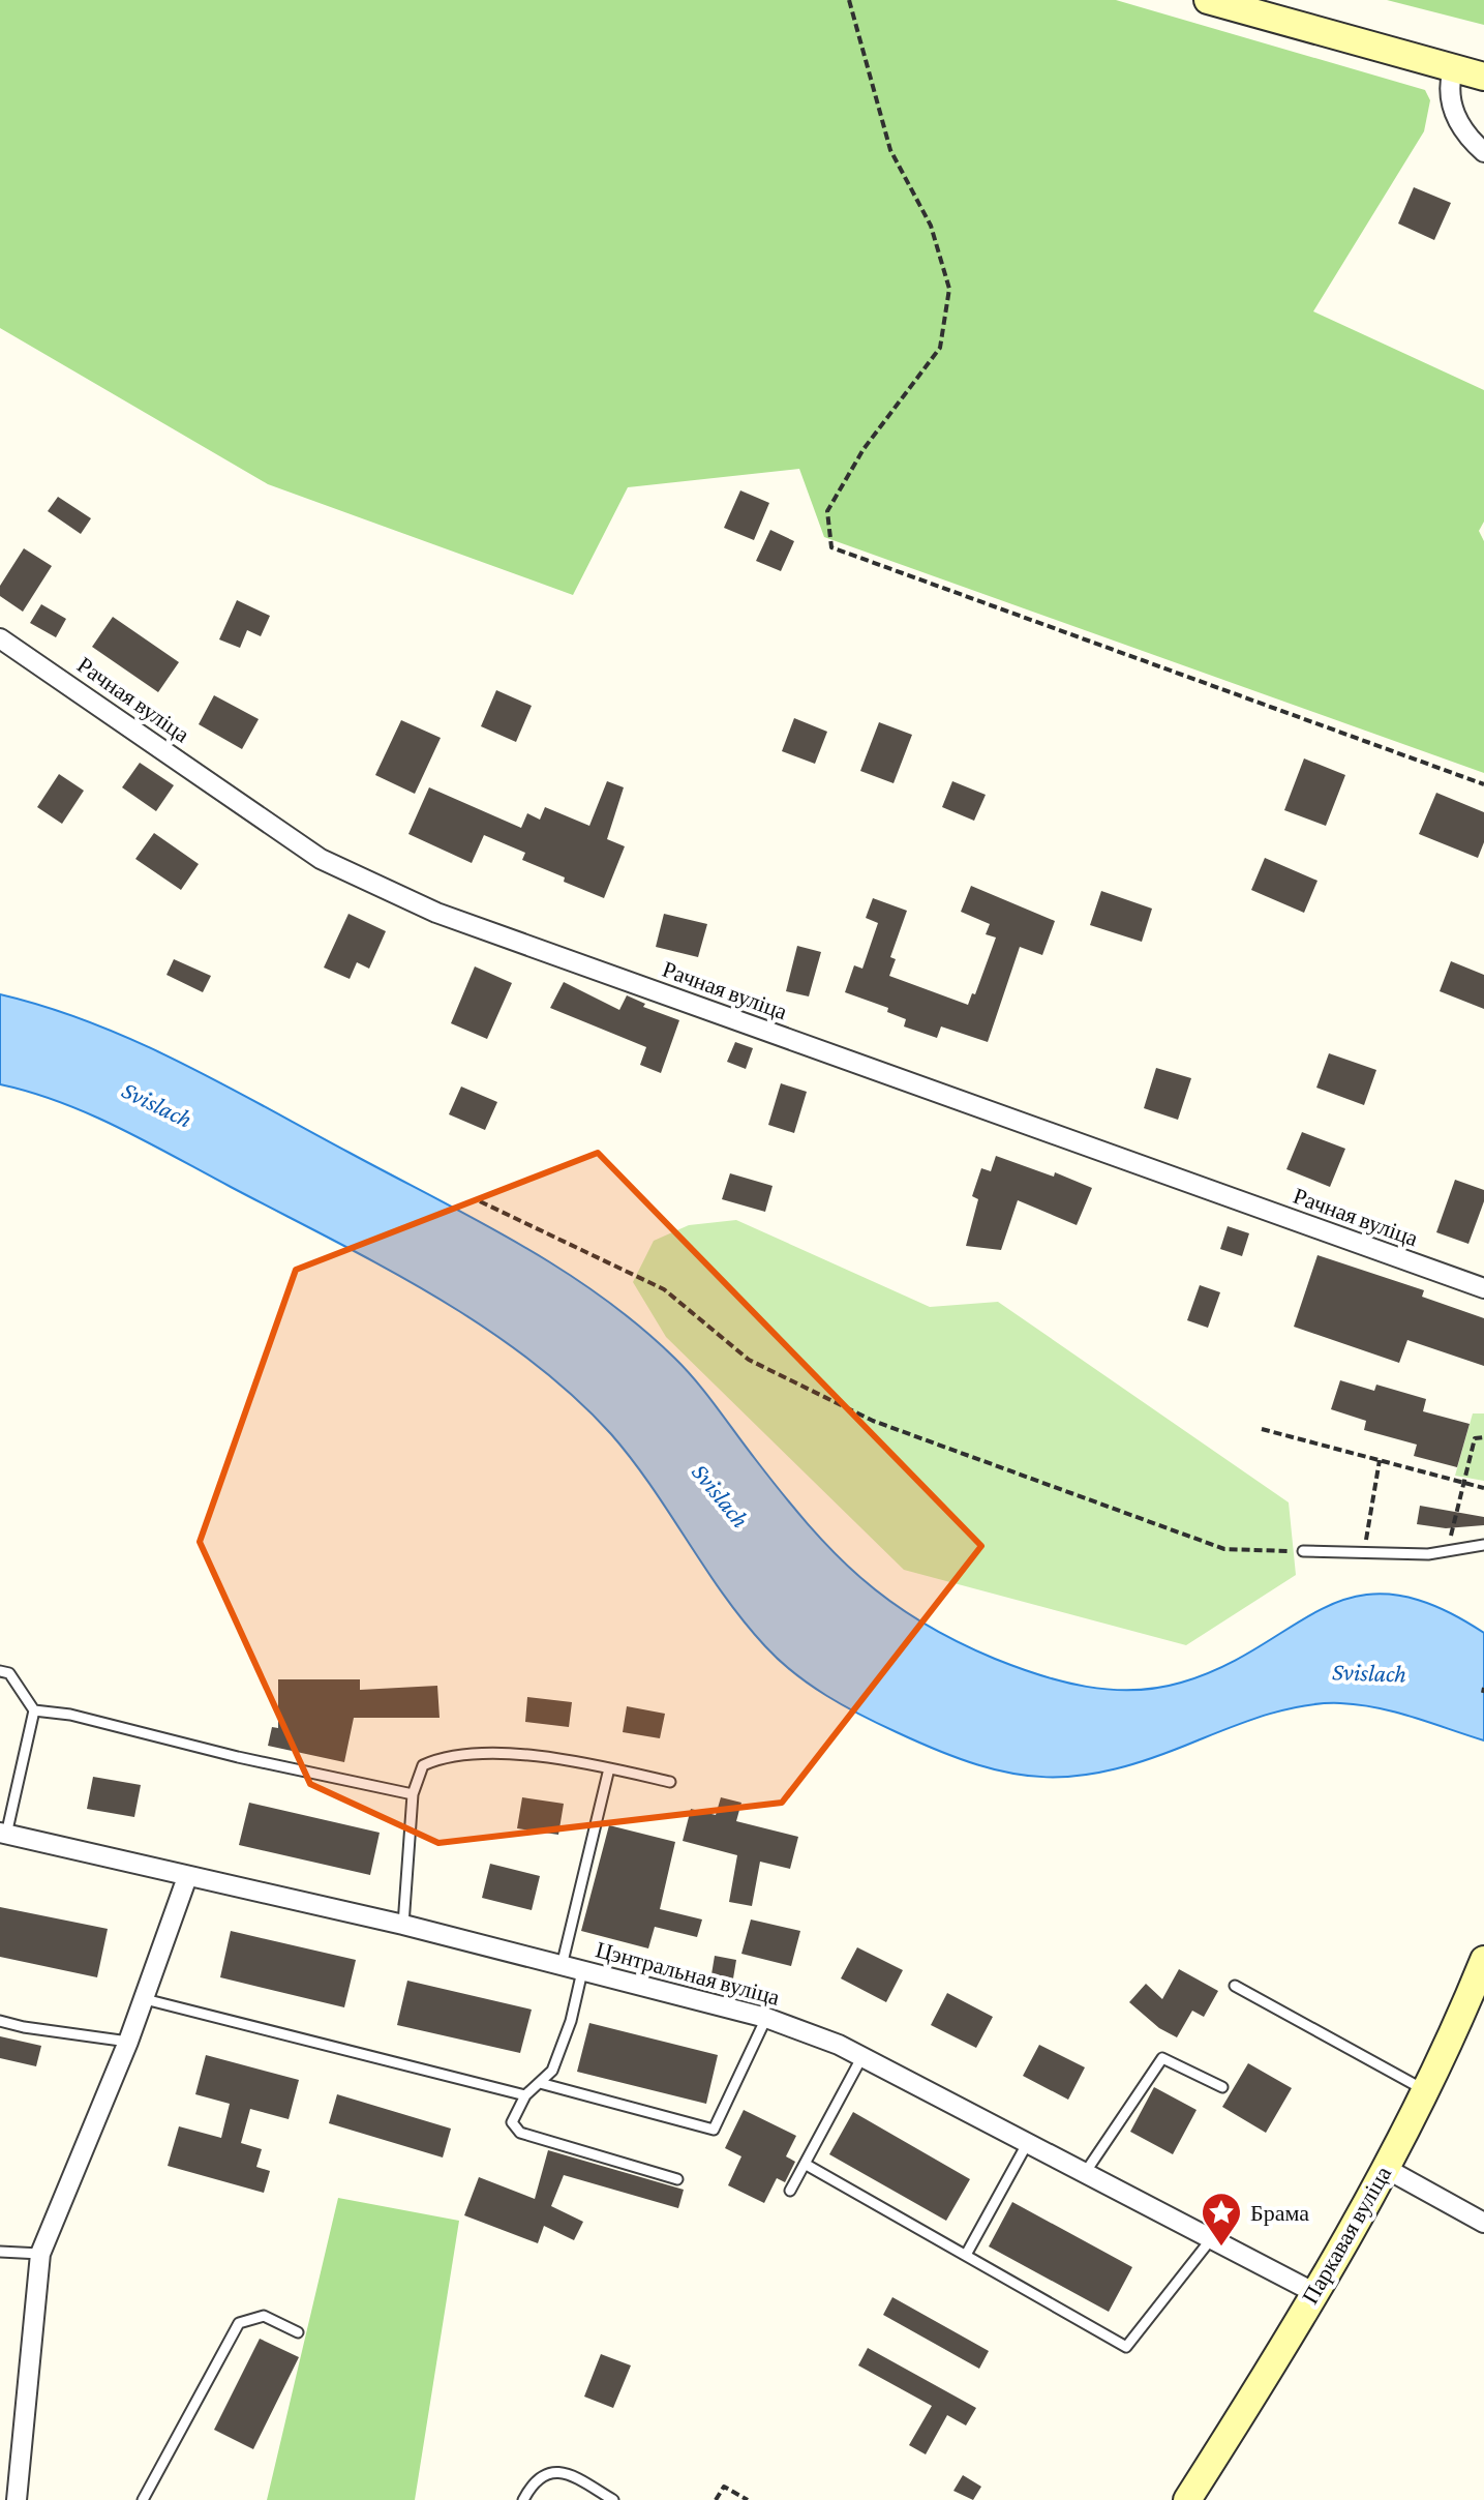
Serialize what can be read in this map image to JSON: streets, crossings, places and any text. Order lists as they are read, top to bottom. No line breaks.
{"streets":{"main road":["Паркавая вуліца"],"street":["Рачная вуліца","Цэнтральная вуліца"]},"crossings":[["Цэнтральная вуліца","Паркавая вуліца"]],"water":["Svislach"],"places":{"place":["Брама"]}}
